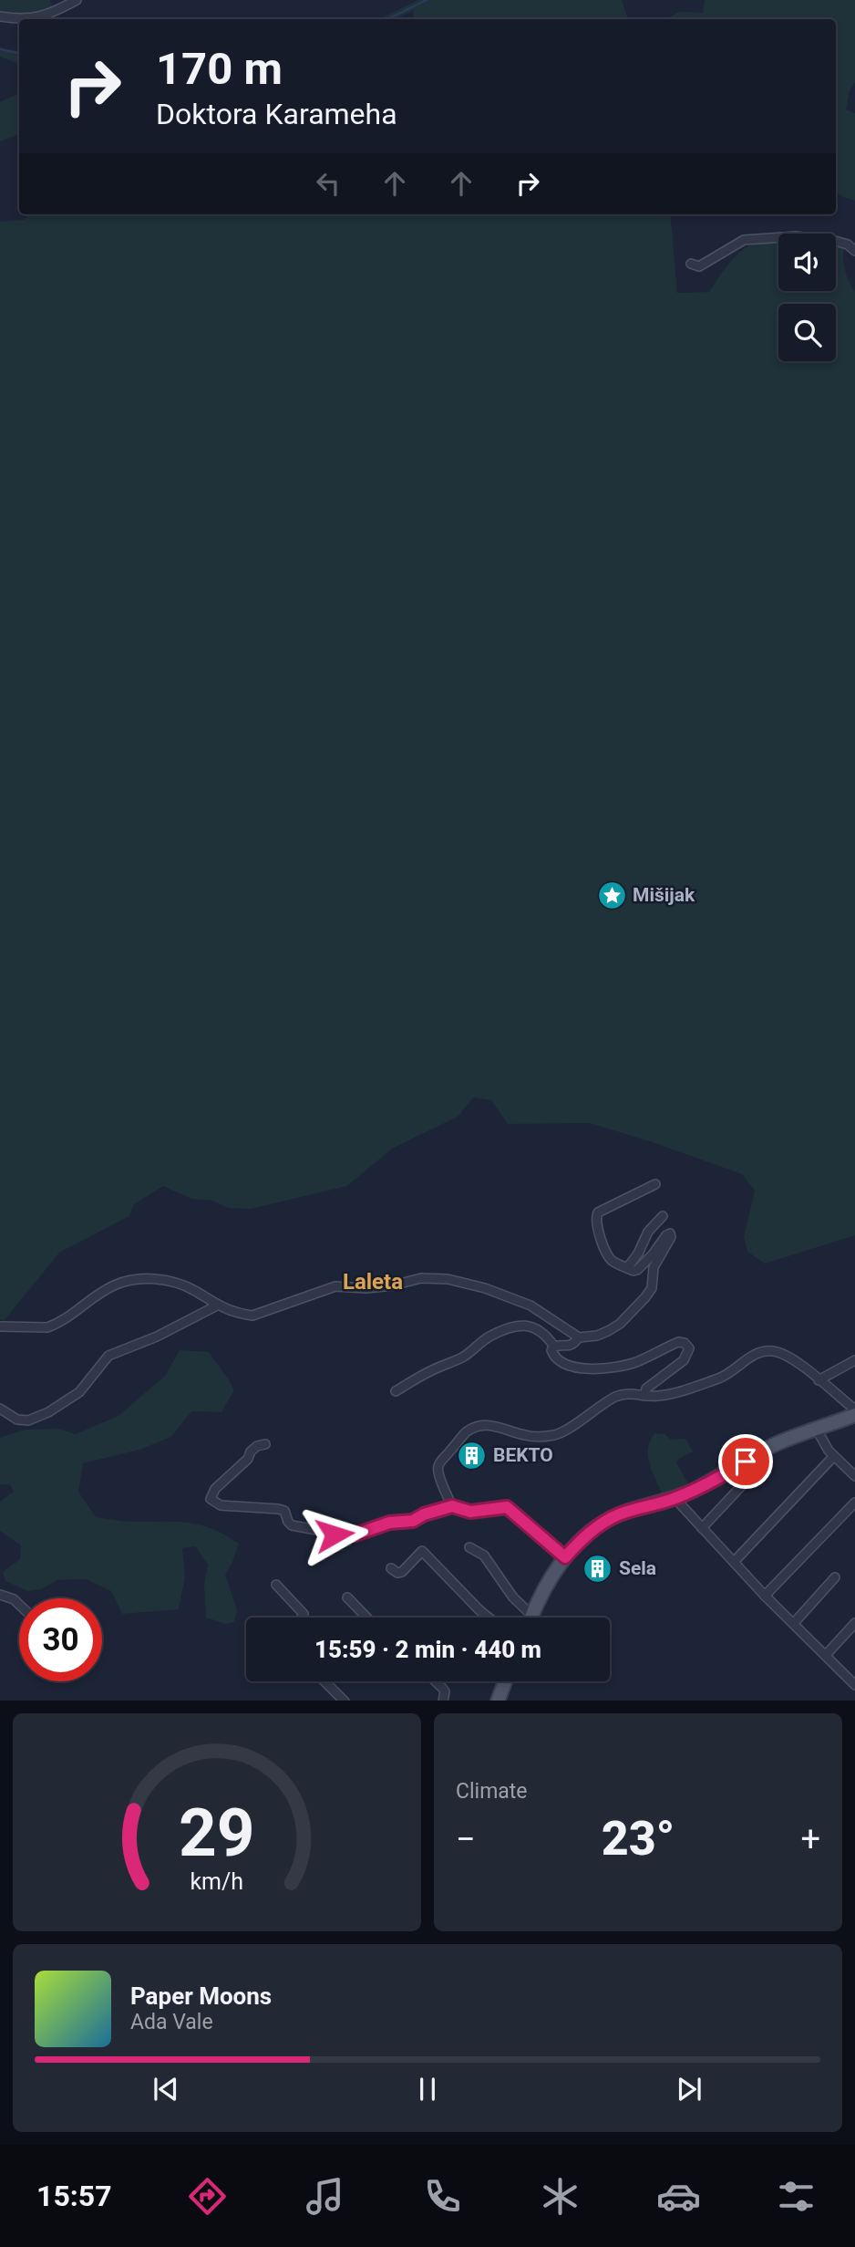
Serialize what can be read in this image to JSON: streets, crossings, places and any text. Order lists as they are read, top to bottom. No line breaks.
{"districts":["Laleta"],"places":{"place":["Mišijak"],"building":["BEKTO","Sela"]},"page":{"turn":["170 m","Doktora Karameha"],"limit":"30","trip":"15:59 · 2 min · 440 m","tile":"Climate","heat":["−","23°","+"],"song":["Paper Moons","Ada Vale"],"tabs":"15:57","gauge":["29","km/h"]}}
